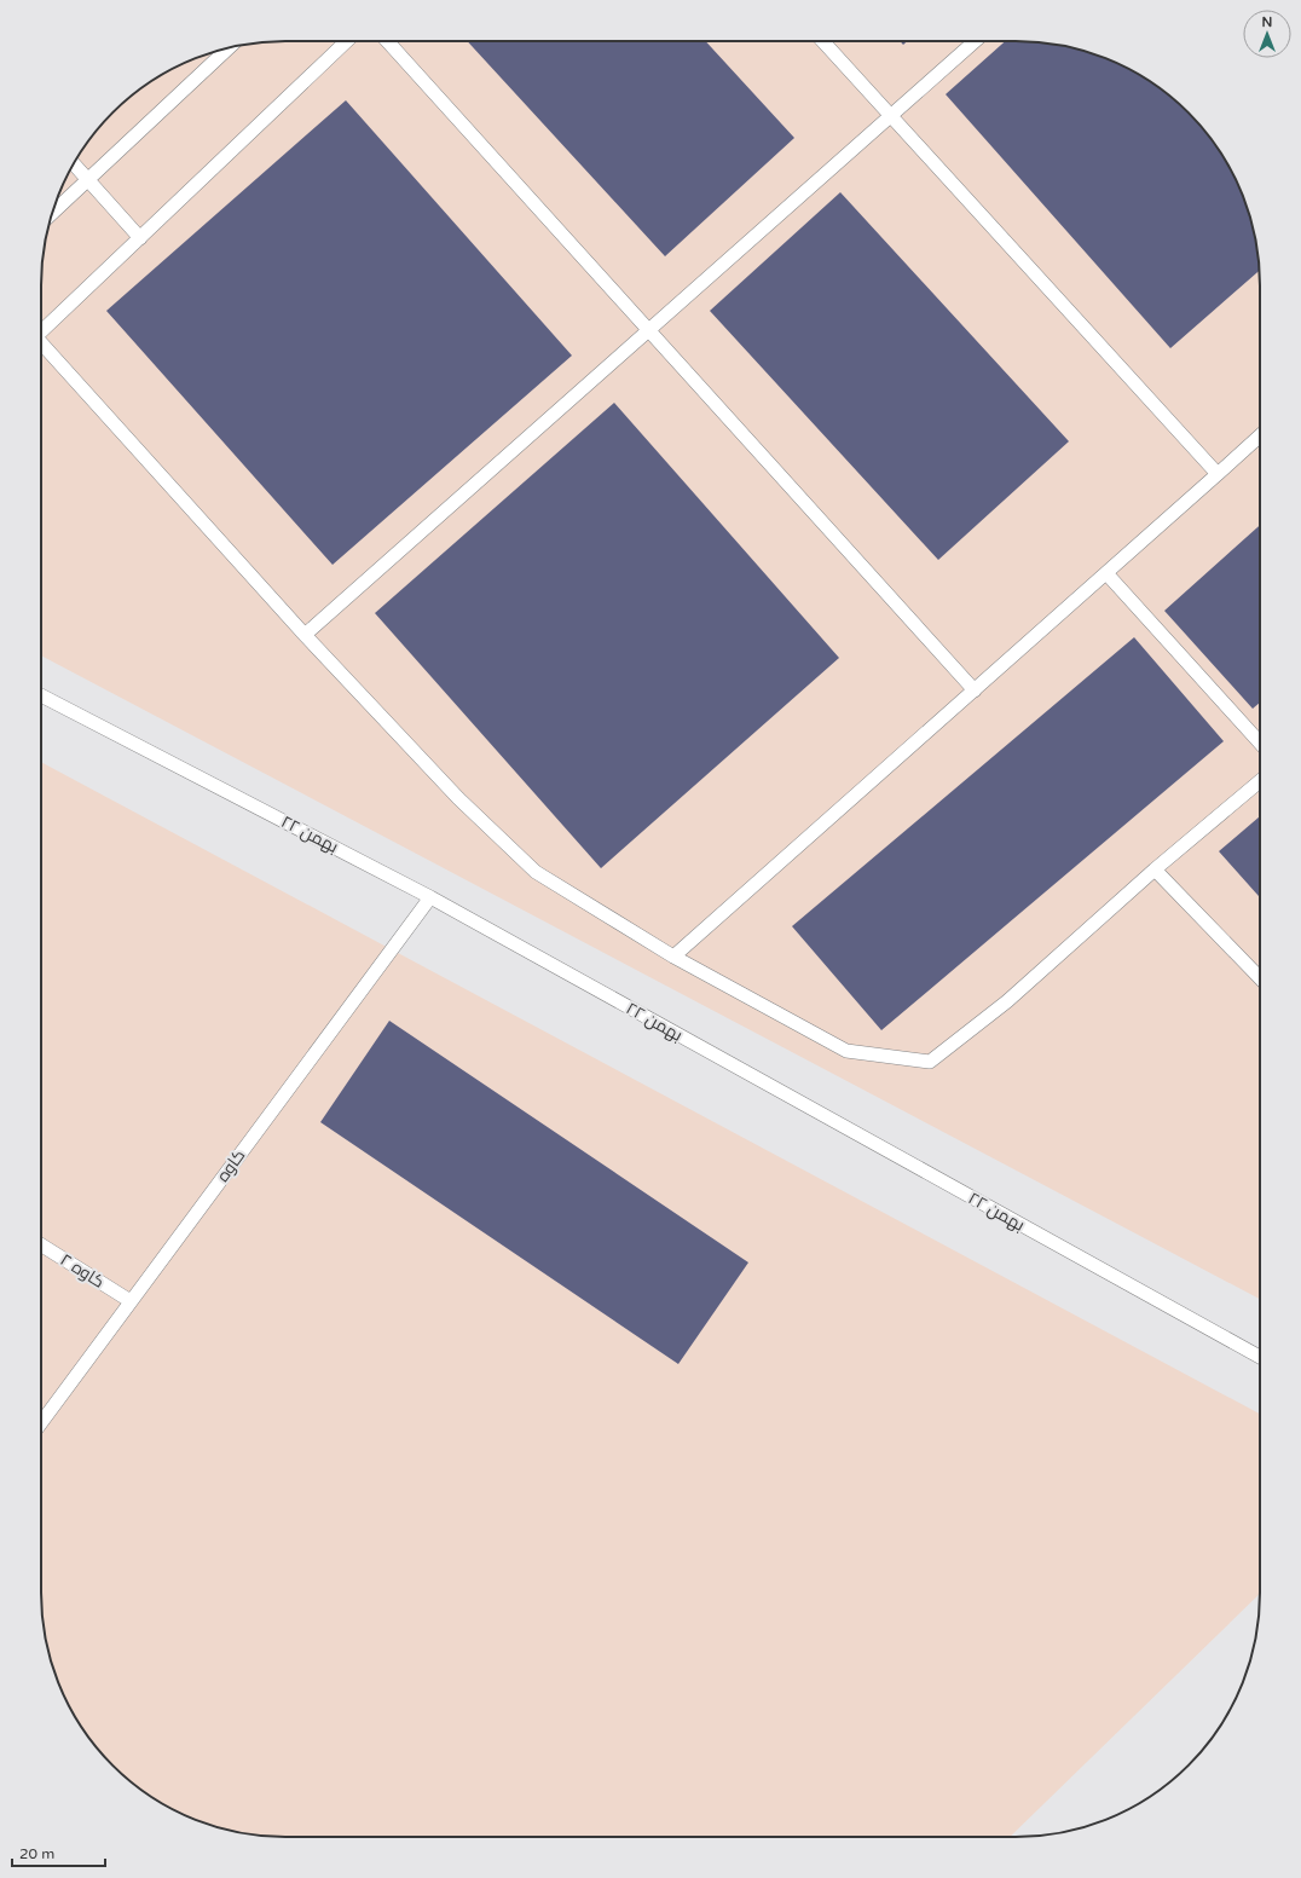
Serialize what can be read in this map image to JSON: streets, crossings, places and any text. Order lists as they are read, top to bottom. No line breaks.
{"streets":{"lane":["۲۲ بهمن","کاوه","کاوه ۲"]},"crossings":[["۲۲ بهمن","کاوه"],["کاوه","کاوه ۲"]],"scale_bar":"20 m","north":"top"}
